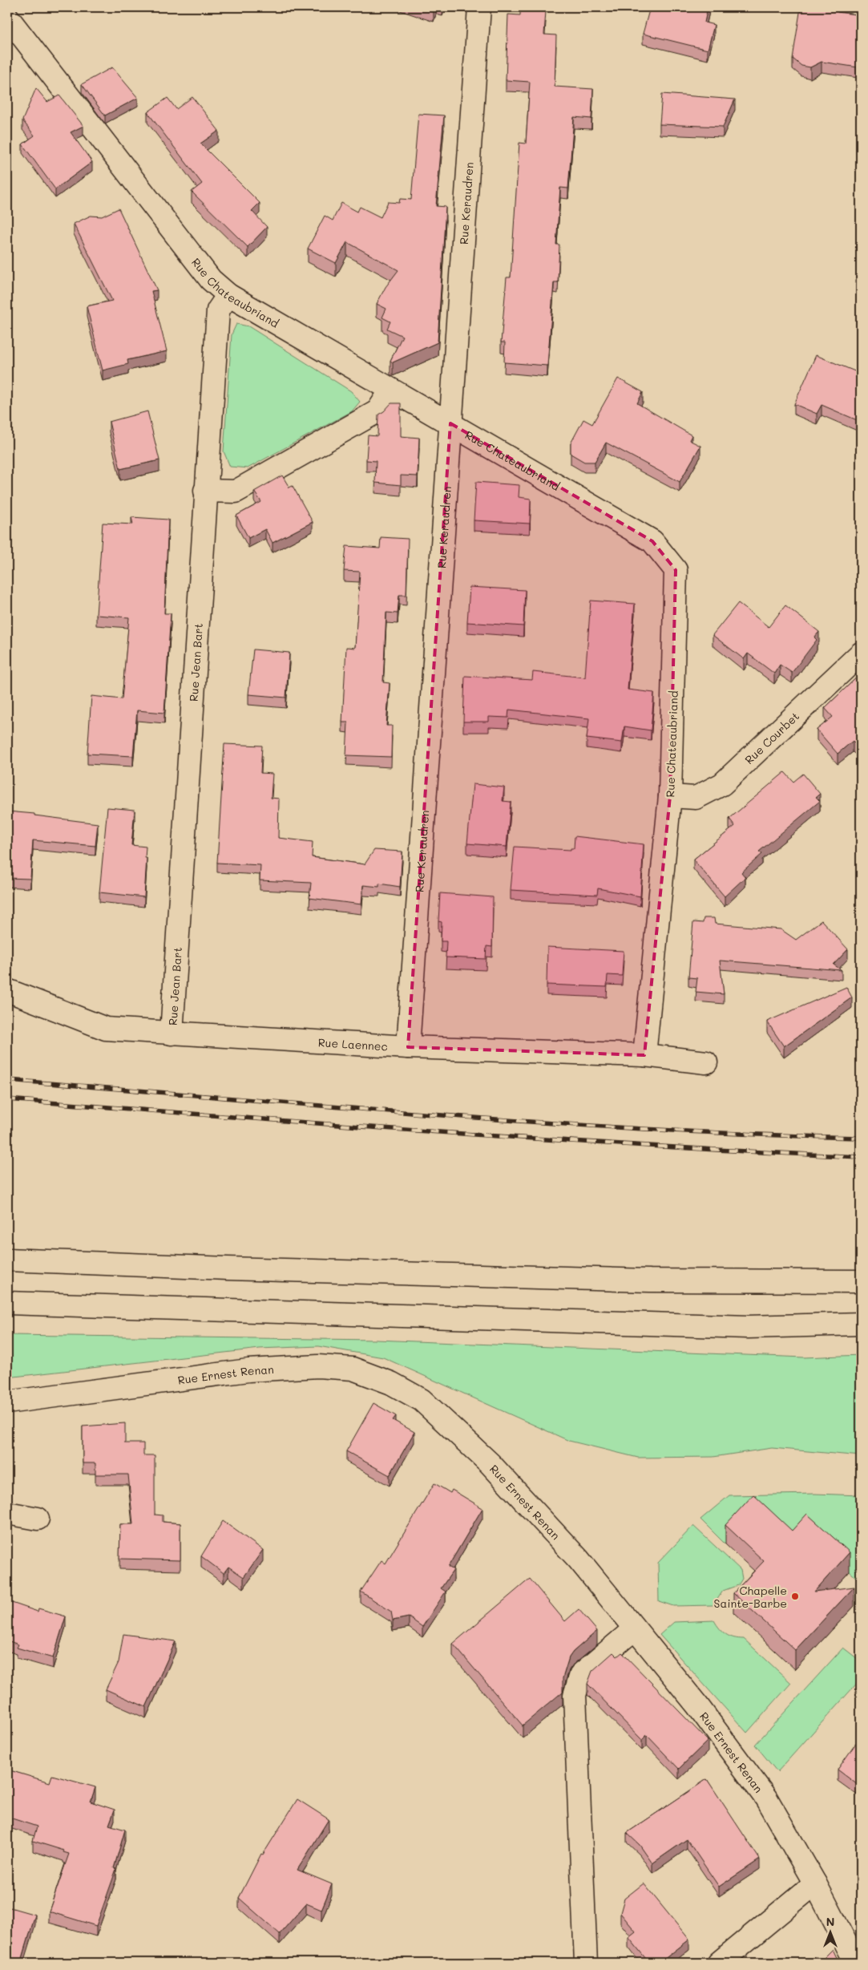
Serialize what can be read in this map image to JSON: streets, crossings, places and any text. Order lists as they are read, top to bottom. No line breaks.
{"streets":{"main road":["Rue Keraudren","Rue Chateaubriand","Rue Jean Bart","Rue Courbet","Rue Laennec","Rue Ernest Renan"]},"crossings":[["Rue Keraudren","Rue Chateaubriand"],["Rue Keraudren","Rue Laennec"],["Rue Chateaubriand","Rue Jean Bart"],["Rue Chateaubriand","Rue Courbet"],["Rue Chateaubriand","Rue Laennec"],["Rue Jean Bart","Rue Laennec"]],"places":["Chapelle Sainte-Barbe"],"north":"top"}
